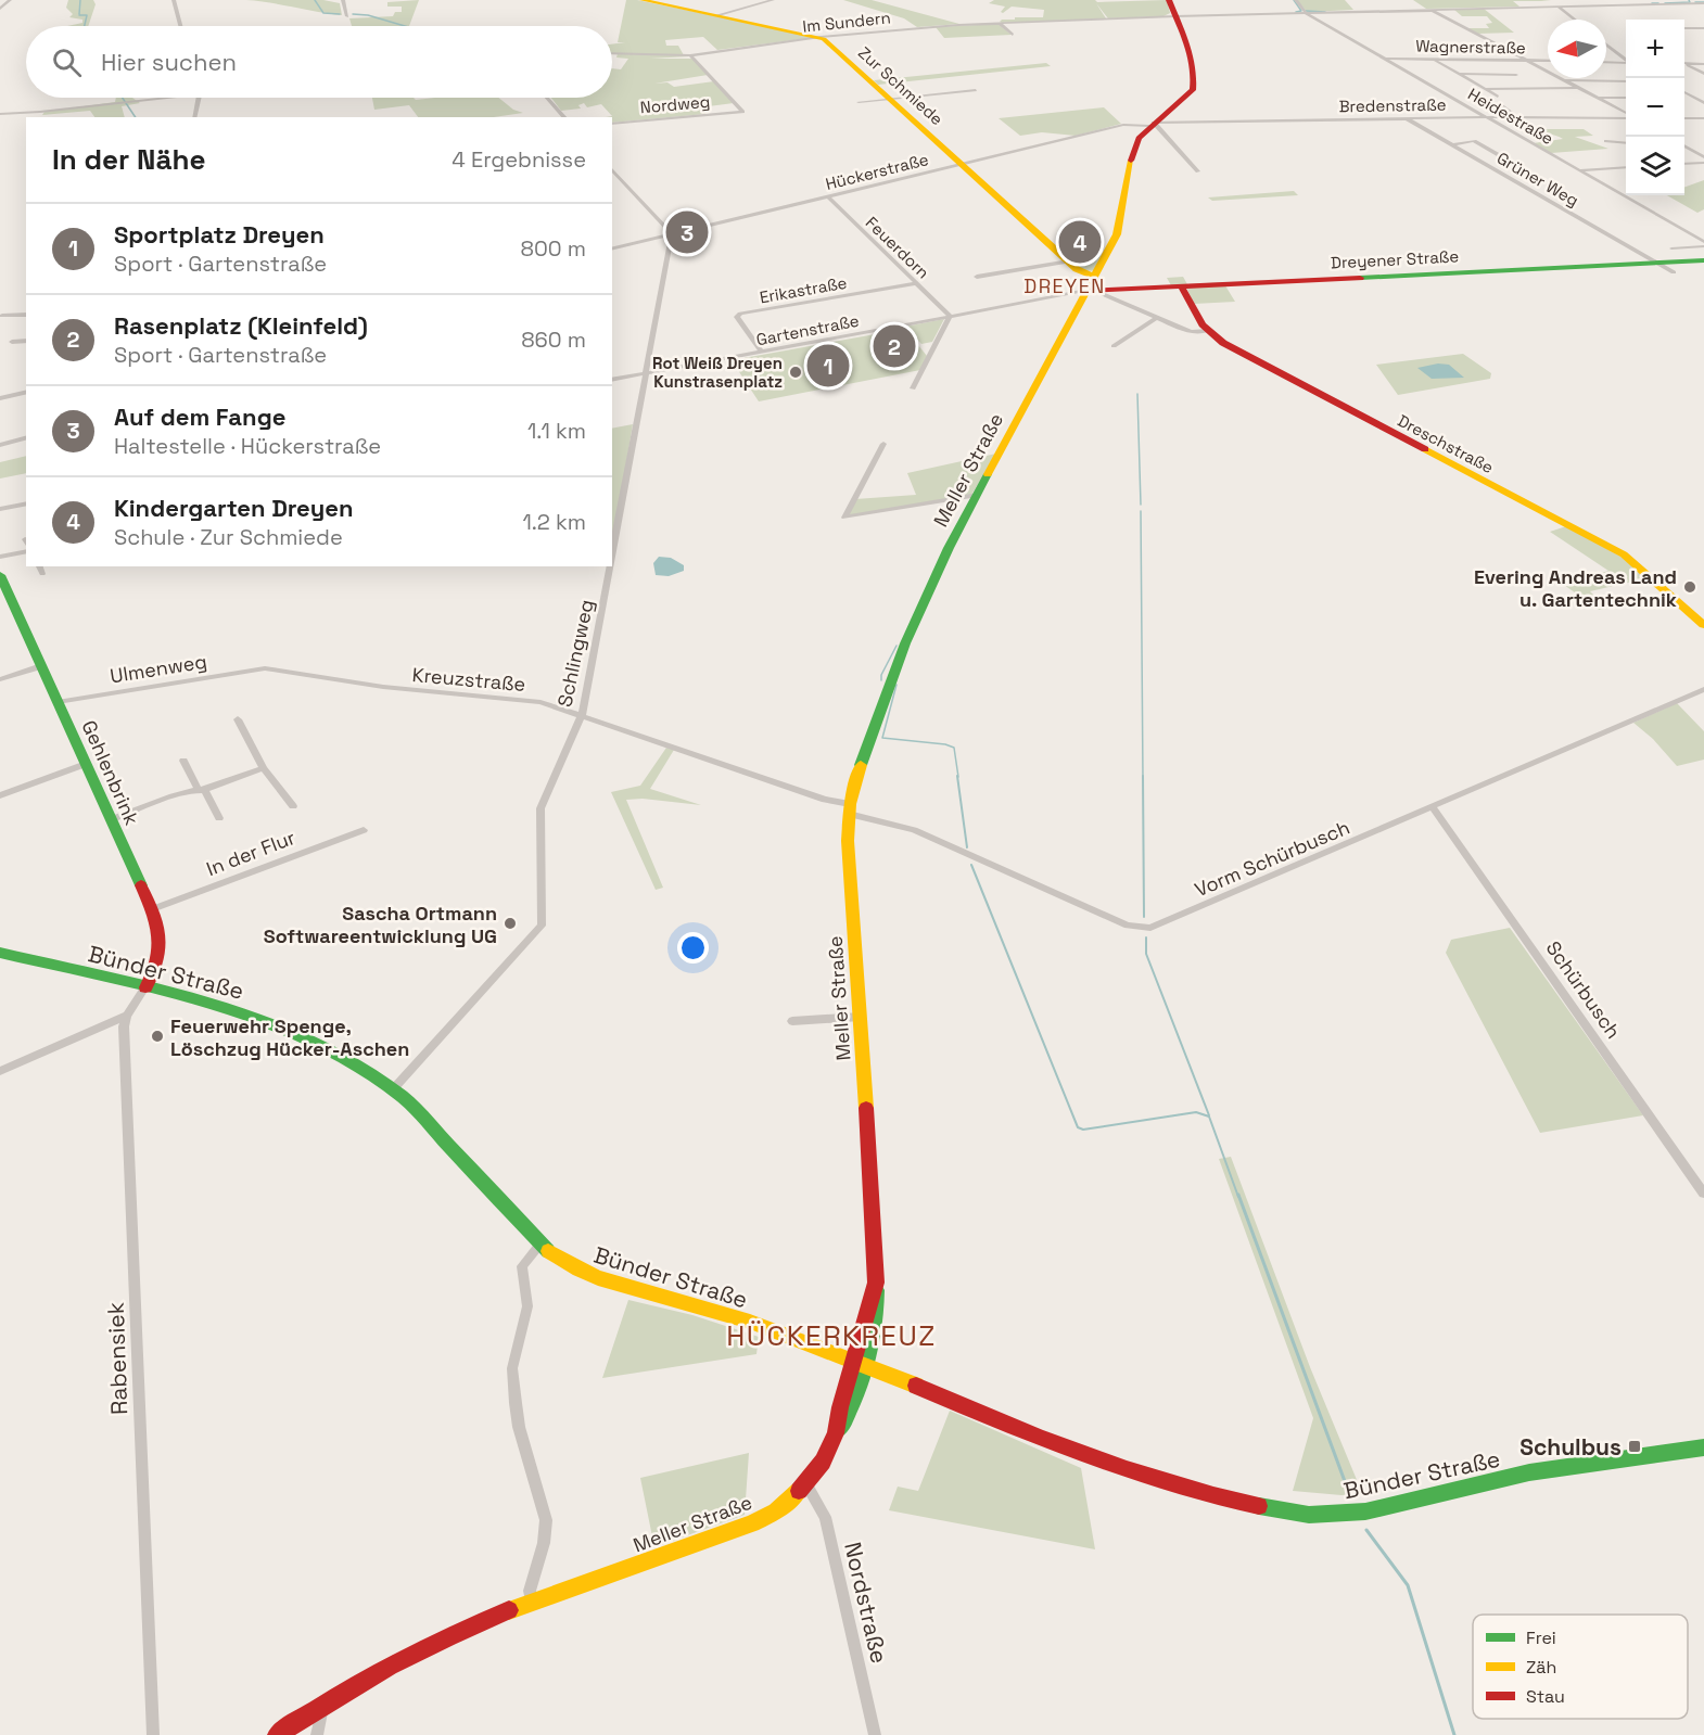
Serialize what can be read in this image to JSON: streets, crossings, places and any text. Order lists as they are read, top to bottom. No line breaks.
{"streets":{"main road":["Zur Schmiede","Dreyener Straße","Dreschstraße","Meller Straße","Gehlenbrink","Bünder Straße"],"street":["Im Sundern","Wagnerstraße","Nordweg","Bredenstraße","Heidestraße","Hückerstraße","Grüner Weg","Feuerdorn","Erikastraße","Gartenstraße","Schlingweg","Ulmenweg","Kreuzstraße","In der Flur","Vorm Schürbusch","Schürbusch","Rabensiek","Nordstraße"]},"crossings":[["Im Sundern","Zur Schmiede"],["Im Sundern","Nordweg"],["Im Sundern","Heidestraße"],["Im Sundern","Meller Straße"],["Wagnerstraße","Heidestraße"],["Zur Schmiede","Hückerstraße"],["Zur Schmiede","Meller Straße"],["Bredenstraße","Heidestraße"],["Bredenstraße","Hückerstraße"],["Bredenstraße","Grüner Weg"],["Bredenstraße","Meller Straße"],["Hückerstraße","Feuerdorn"],["Hückerstraße","Meller Straße"],["Hückerstraße","Schlingweg"],["Grüner Weg","Dreyener Straße"],["Feuerdorn","Erikastraße"],["Feuerdorn","Gartenstraße"],["Dreyener Straße","Gartenstraße"],["Dreyener Straße","Dreschstraße"],["Dreyener Straße","Meller Straße"],["Erikastraße","Gartenstraße"],["Gartenstraße","Meller Straße"],["Gartenstraße","Schlingweg"],["Meller Straße","Kreuzstraße"],["Meller Straße","Vorm Schürbusch"],["Meller Straße","Bünder Straße"],["Meller Straße","Nordstraße"],["Schlingweg","Kreuzstraße"],["Schlingweg","Bünder Straße"],["Ulmenweg","Kreuzstraße"],["Ulmenweg","Gehlenbrink"],["Kreuzstraße","Vorm Schürbusch"],["Gehlenbrink","In der Flur"],["Gehlenbrink","Bünder Straße"],["Gehlenbrink","Rabensiek"],["Vorm Schürbusch","Schürbusch"],["Bünder Straße","Rabensiek"]],"districts":["DREYEN","HÜCKERKREUZ"],"places":{"other":["Rot Weiß Dreyen Kunstrasenplatz","Evering Andreas Land u. Gartentechnik","Sascha Ortmann Softwareentwicklung UG","Feuerwehr Spenge, Löschzug Hücker-Aschen"],"transit":["Schulbus"]},"legend":["Frei","Zäh","Stau"],"north":"left","page":{"map_buttons":["+","−"],"search":"Hier suchen","heading":["In der Nähe","4 Ergebnisse"],"list":[{"mark":"1","name":"Sportplatz Dreyen","note":"Sport · Gartenstraße","value":"800 m"},{"mark":"2","name":"Rasenplatz (Kleinfeld)","note":"Sport · Gartenstraße","value":"860 m"},{"mark":"3","name":"Auf dem Fange","note":"Haltestelle · Hückerstraße","value":"1.1 km"},{"mark":"4","name":"Kindergarten Dreyen","note":"Schule · Zur Schmiede","value":"1.2 km"}],"pins":["3","4","2","1"]}}
